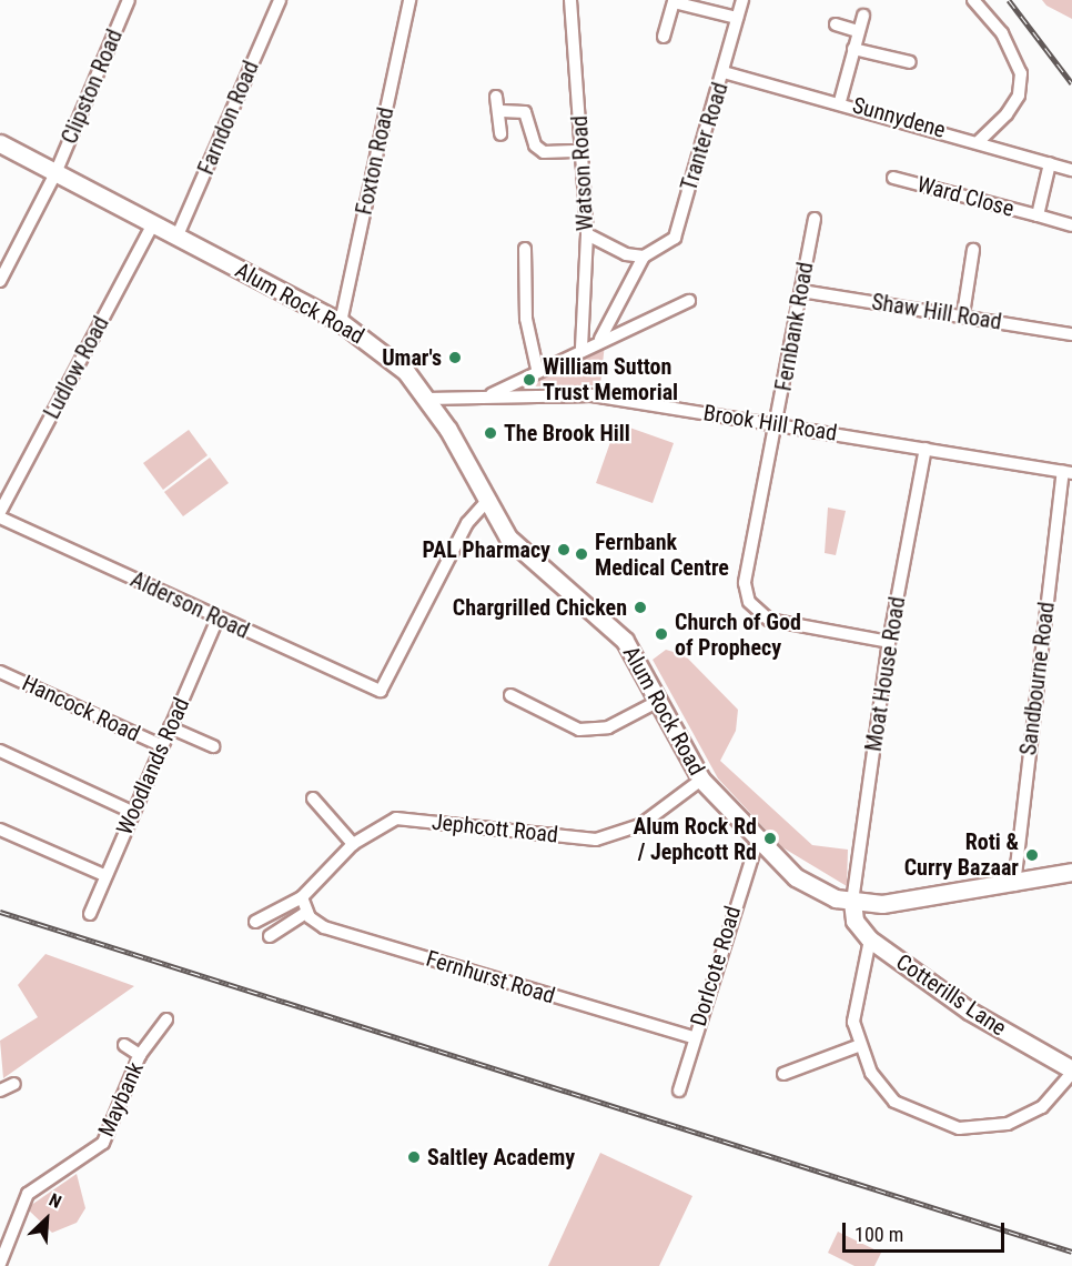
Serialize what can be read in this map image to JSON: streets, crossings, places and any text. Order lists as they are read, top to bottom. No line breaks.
{"streets":{"street":["Clipston Road","Farndon Road","Sunnydene","Tranter Road","Foxton Road","Watson Road","Ward Close","Alum Rock Road","Shaw Hill Road","Fernbank Road","Ludlow Road","Brook Hill Road","Alderson Road","Moat House Road","Sandbourne Road","Hancock Road","Woodlands Road","Jephcott Road","Dorlcote Road","Fernhurst Road","Cotterills Lane","Maybank"]},"crossings":[["Clipston Road","Alum Rock Road"],["Farndon Road","Alum Rock Road"],["Sunnydene","Tranter Road"],["Sunnydene","Ward Close"],["Foxton Road","Alum Rock Road"],["Alum Rock Road","Ludlow Road"],["Alum Rock Road","Brook Hill Road"],["Alum Rock Road","Alderson Road"],["Alum Rock Road","Moat House Road"],["Alum Rock Road","Sandbourne Road"],["Alum Rock Road","Jephcott Road"],["Alum Rock Road","Dorlcote Road"],["Alum Rock Road","Cotterills Lane"],["Shaw Hill Road","Fernbank Road"],["Fernbank Road","Brook Hill Road"],["Fernbank Road","Moat House Road"],["Brook Hill Road","Moat House Road"],["Brook Hill Road","Sandbourne Road"],["Alderson Road","Woodlands Road"],["Moat House Road","Cotterills Lane"],["Hancock Road","Woodlands Road"],["Dorlcote Road","Fernhurst Road"]],"places":["Umar's","William Sutton Trust Memorial","The Brook Hill","PAL Pharmacy","Fernbank Medical Centre","Chargrilled Chicken","Church of God of Prophecy","Alum Rock Rd / Jephcott Rd","Roti & Curry Bazaar","Saltley Academy"],"scale_bar":"100 m","north":"top right"}
